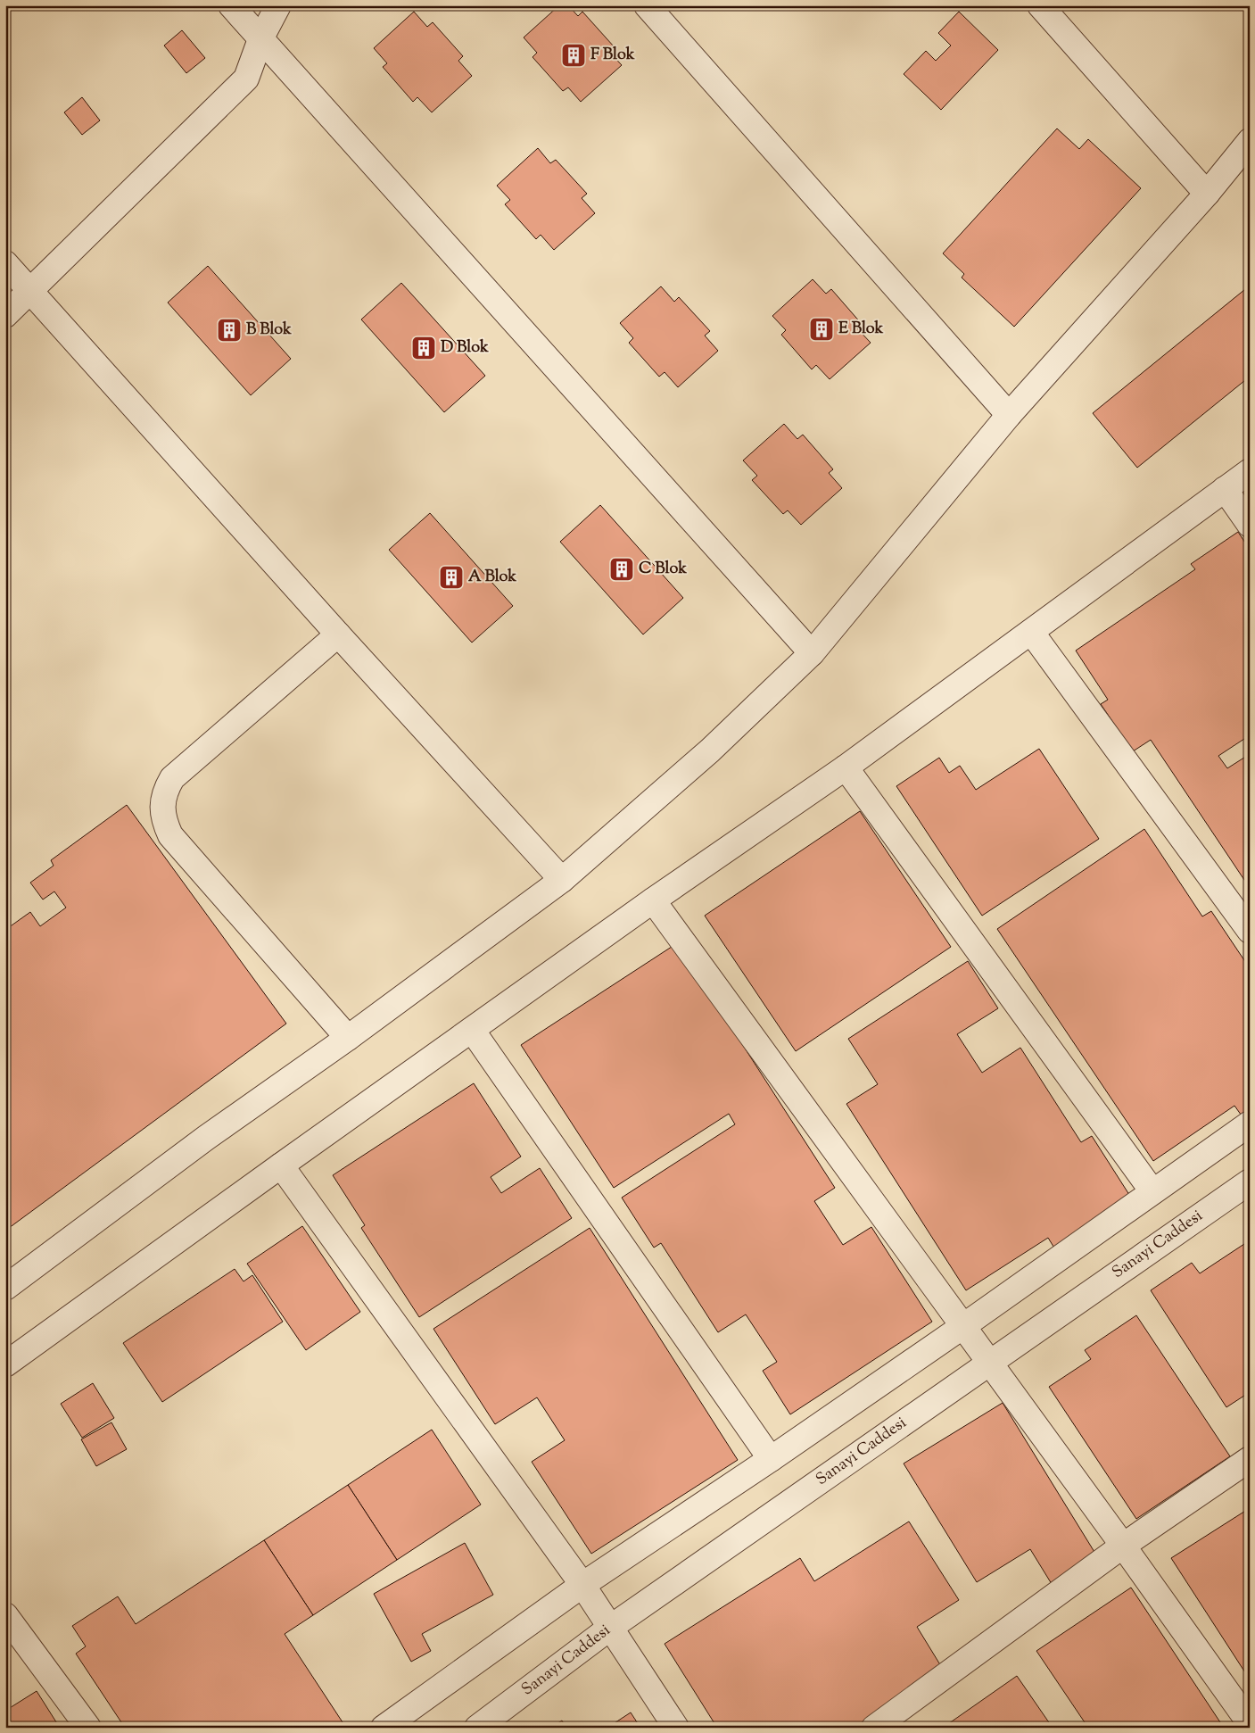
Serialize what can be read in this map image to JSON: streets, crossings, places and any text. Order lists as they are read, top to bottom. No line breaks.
{"streets":{"street":["Sanayi Caddesi"]},"places":{"building":["F Blok","E Blok","B Blok","D Blok","C Blok","A Blok"]}}
